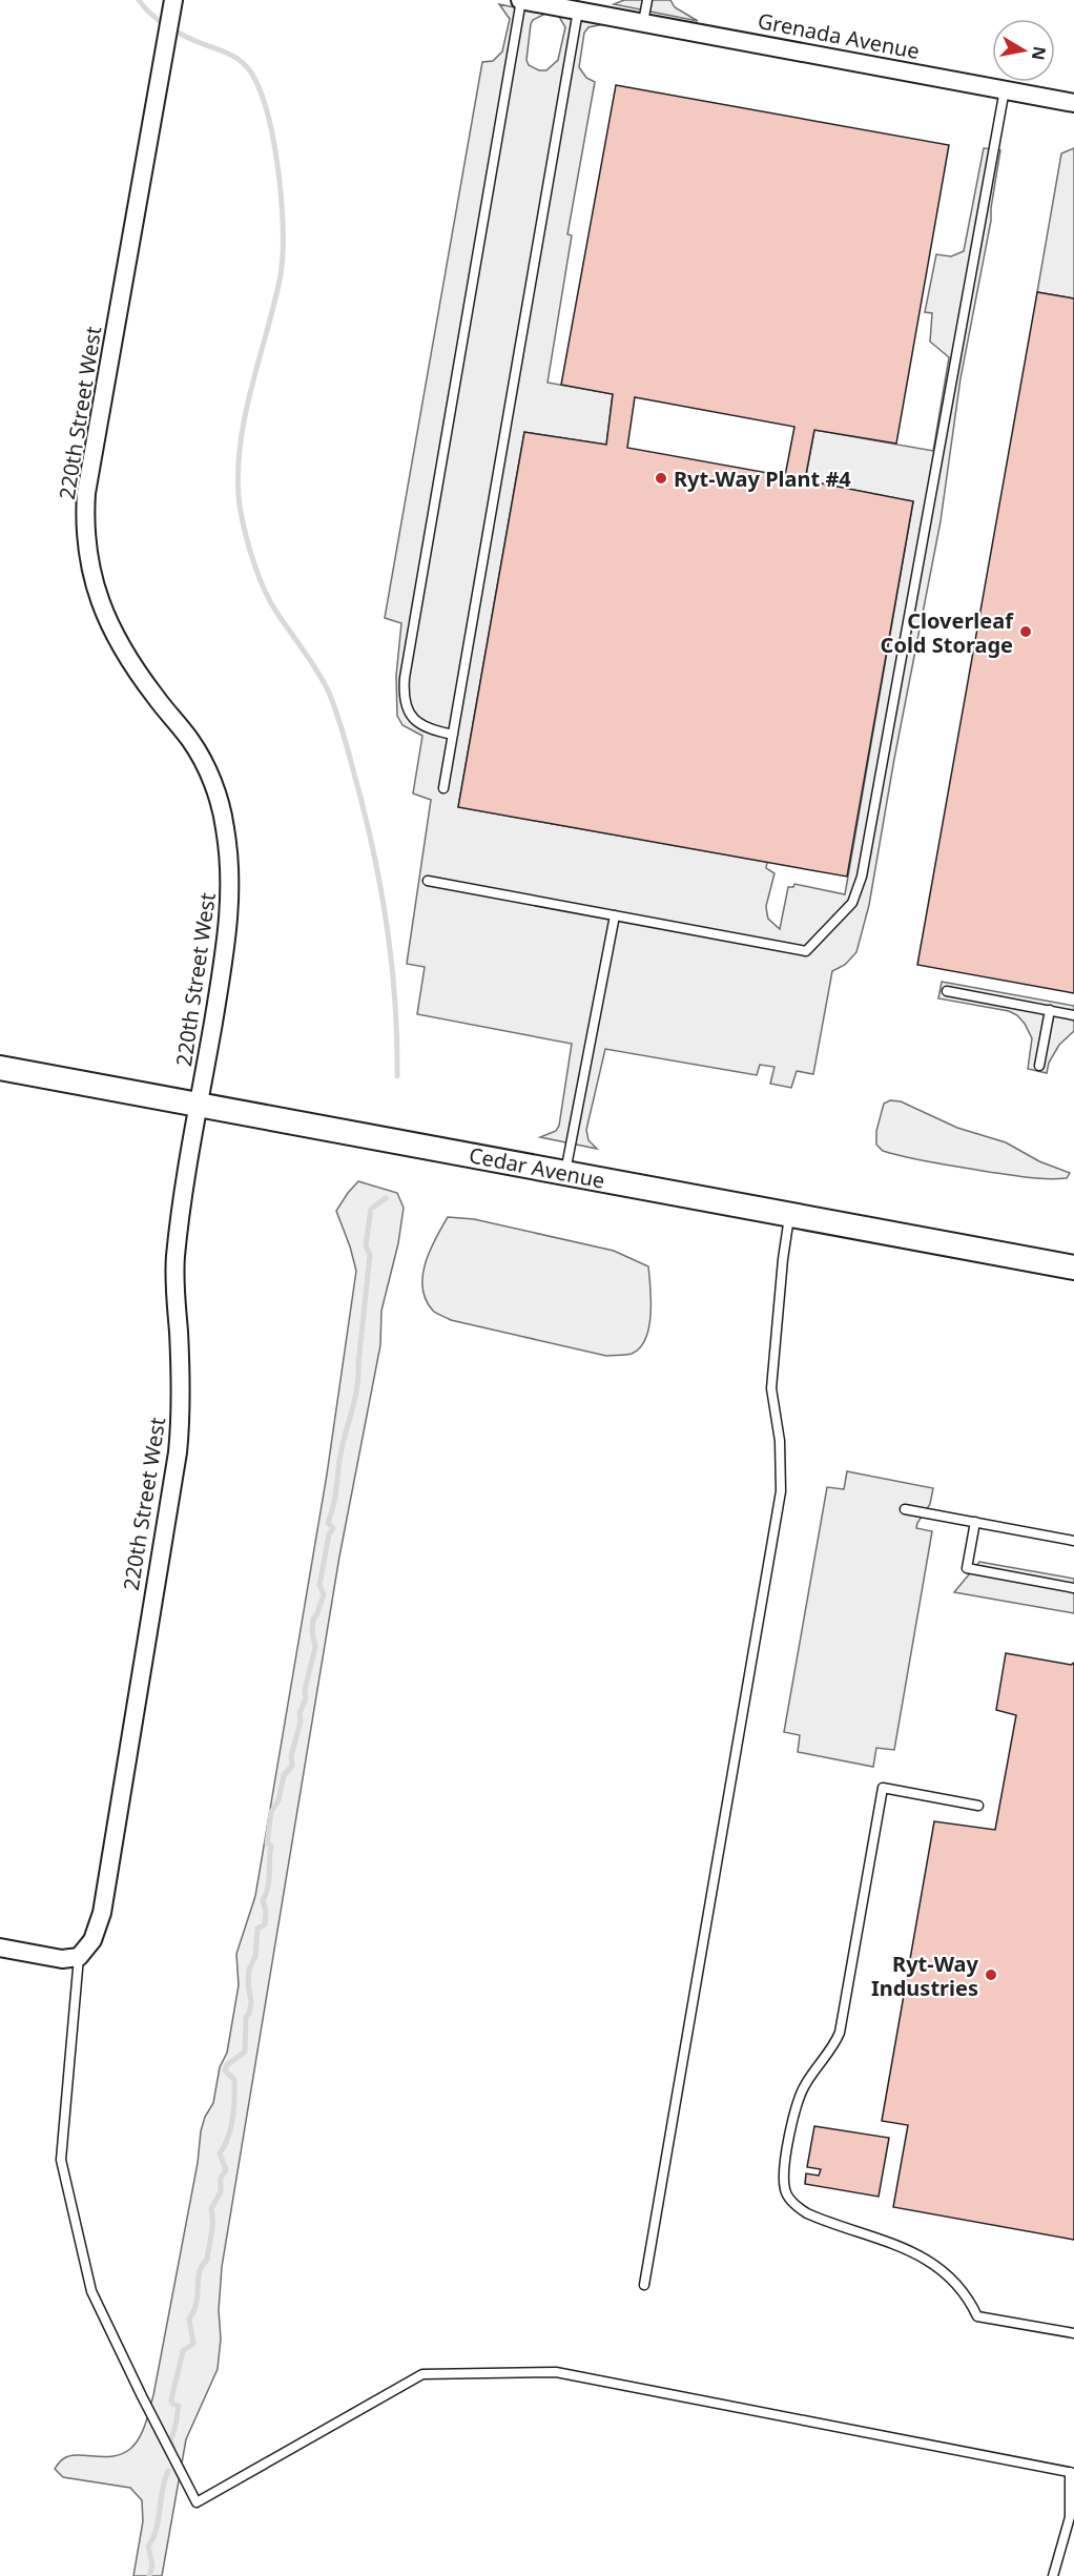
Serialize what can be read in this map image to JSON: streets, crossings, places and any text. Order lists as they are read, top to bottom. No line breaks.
{"streets":{"main road":["Cedar Avenue"],"street":["Grenada Avenue","220th Street West"]},"crossings":[["220th Street West","Cedar Avenue"]],"places":["Ryt-Way Plant #4","Cloverleaf Cold Storage","Ryt-Way Industries"],"north":"right"}
